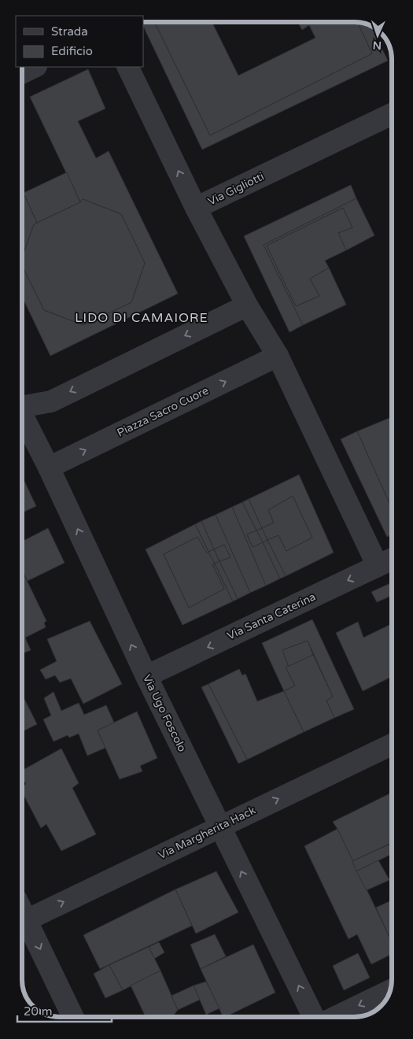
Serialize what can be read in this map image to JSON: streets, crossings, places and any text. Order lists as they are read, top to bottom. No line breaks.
{"streets":{"street":["Via Gigliotti","Piazza Sacro Cuore","Via Santa Caterina","Via Ugo Foscolo","Via Margherita Hack"]},"crossings":[["Piazza Sacro Cuore","Via Ugo Foscolo"],["Via Santa Caterina","Via Ugo Foscolo"],["Via Ugo Foscolo","Via Margherita Hack"]],"one_way":["Via Gigliotti","Via Santa Caterina","Via Ugo Foscolo","Via Margherita Hack"],"districts":["LIDO DI CAMAIORE"],"legend":["Strada","Edificio"],"scale_bar":"20 m","north":"bottom"}
